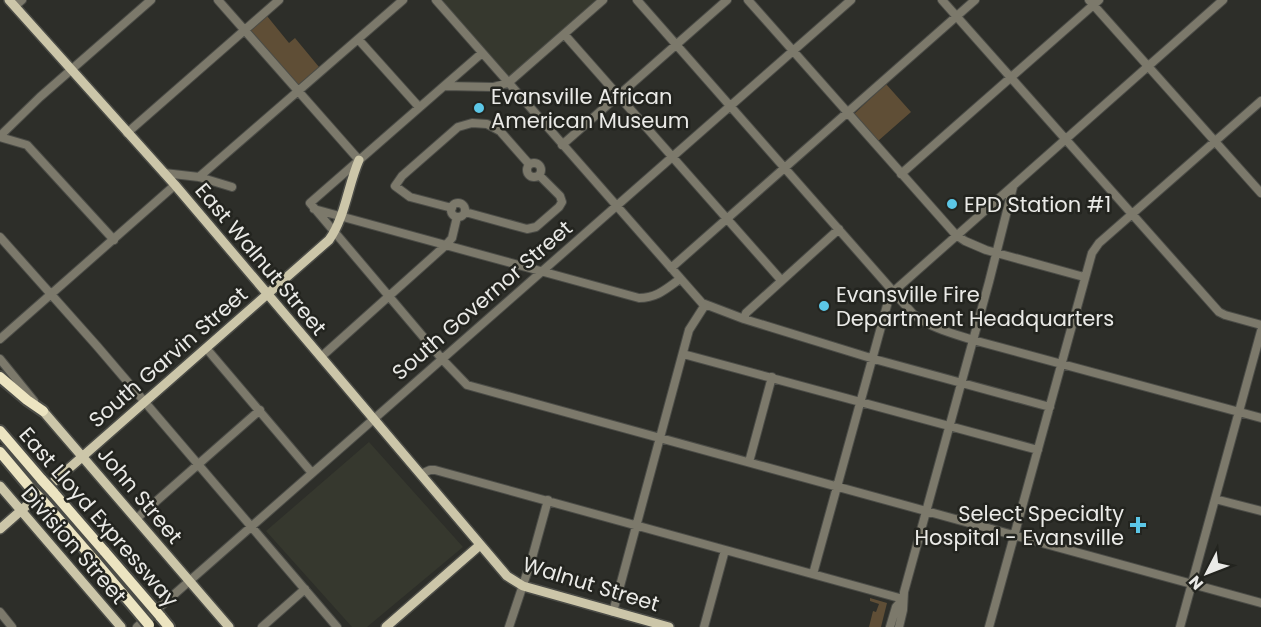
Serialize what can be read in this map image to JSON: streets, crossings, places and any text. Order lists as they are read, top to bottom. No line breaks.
{"streets":{"highway":["East Lloyd Expressway"],"main road":["East Walnut Street","South Garvin Street","John Street","Division Street","Walnut Street"],"street":["South Governor Street"]},"crossings":[["East Walnut Street","South Governor Street"],["East Walnut Street","South Garvin Street"],["East Walnut Street","Walnut Street"],["South Governor Street","John Street"],["South Garvin Street","John Street"],["South Garvin Street","Division Street"]],"places":{"other":["Evansville African American Museum","EPD Station #1","Evansville Fire Department Headquarters"],"health":["Select Specialty Hospital - Evansville"]},"north":"bottom left"}
